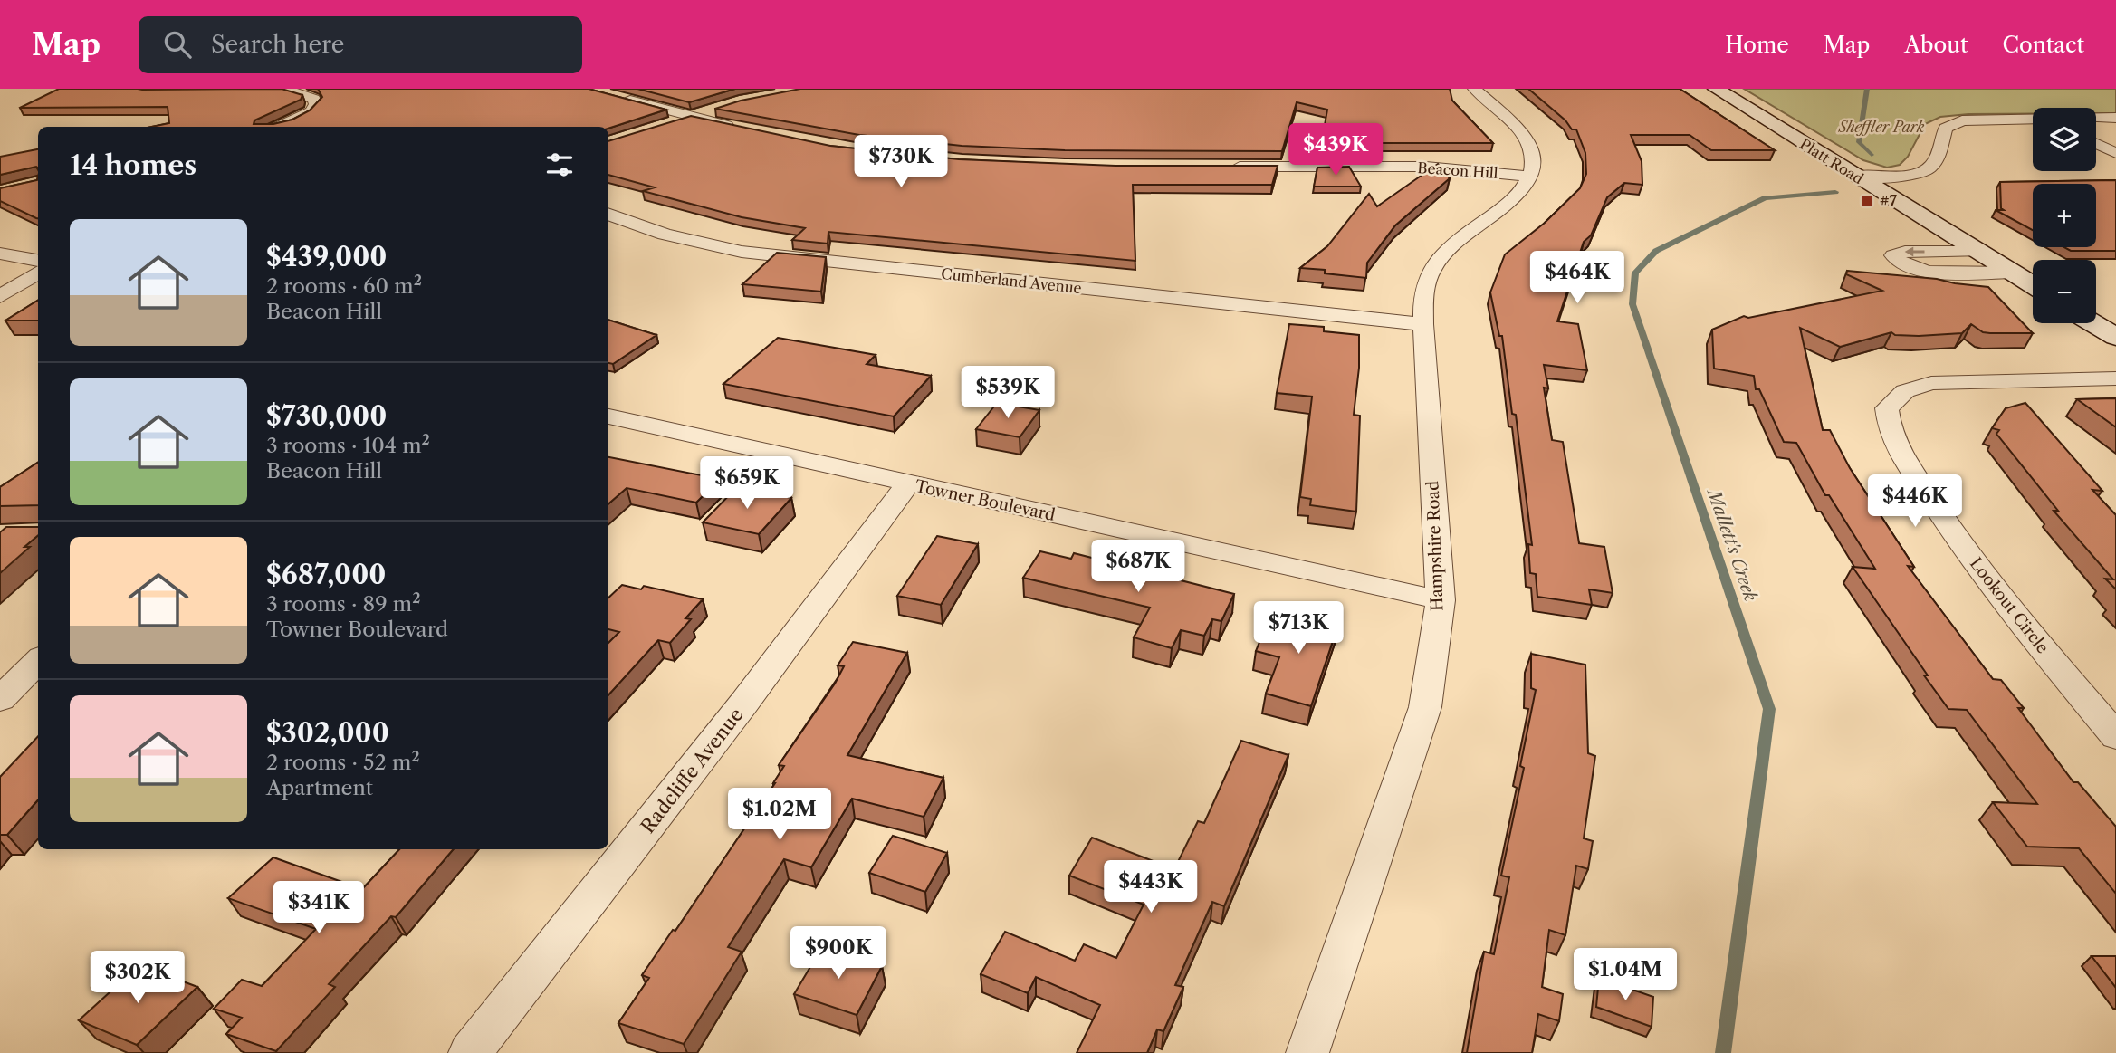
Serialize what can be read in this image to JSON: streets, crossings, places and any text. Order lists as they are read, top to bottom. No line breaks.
{"streets":{"main road":["Platt Road"],"street":["Beacon Hill","Cumberland Avenue","Towner Boulevard","Hampshire Road","Lookout Circle","Radcliffe Avenue"]},"crossings":[["Beacon Hill","Hampshire Road"],["Cumberland Avenue","Hampshire Road"],["Towner Boulevard","Hampshire Road"],["Towner Boulevard","Radcliffe Avenue"]],"water":["Mallett's Creek"],"parks":["Sheffler Park"],"places":{"transit":["#7"]},"page":{"header":"Map","search":"Search here","nav":["Home","Map","About","Contact"],"map_buttons":["+","−"],"price":["$439K","$730K","$464K","$539K","$659K","$446K","$687K","$713K","$1.02M","$443K","$341K","$900K","$1.04M","$302K"],"heading":"14 homes","list":[{"name":"$439,000","note":"2 rooms · 60 m² · Beacon Hill"},{"name":"$730,000","note":"3 rooms · 104 m² · Beacon Hill"},{"name":"$687,000","note":"3 rooms · 89 m² · Towner Boulevard"},{"name":"$302,000","note":"2 rooms · 52 m² · Apartment"}]}}
